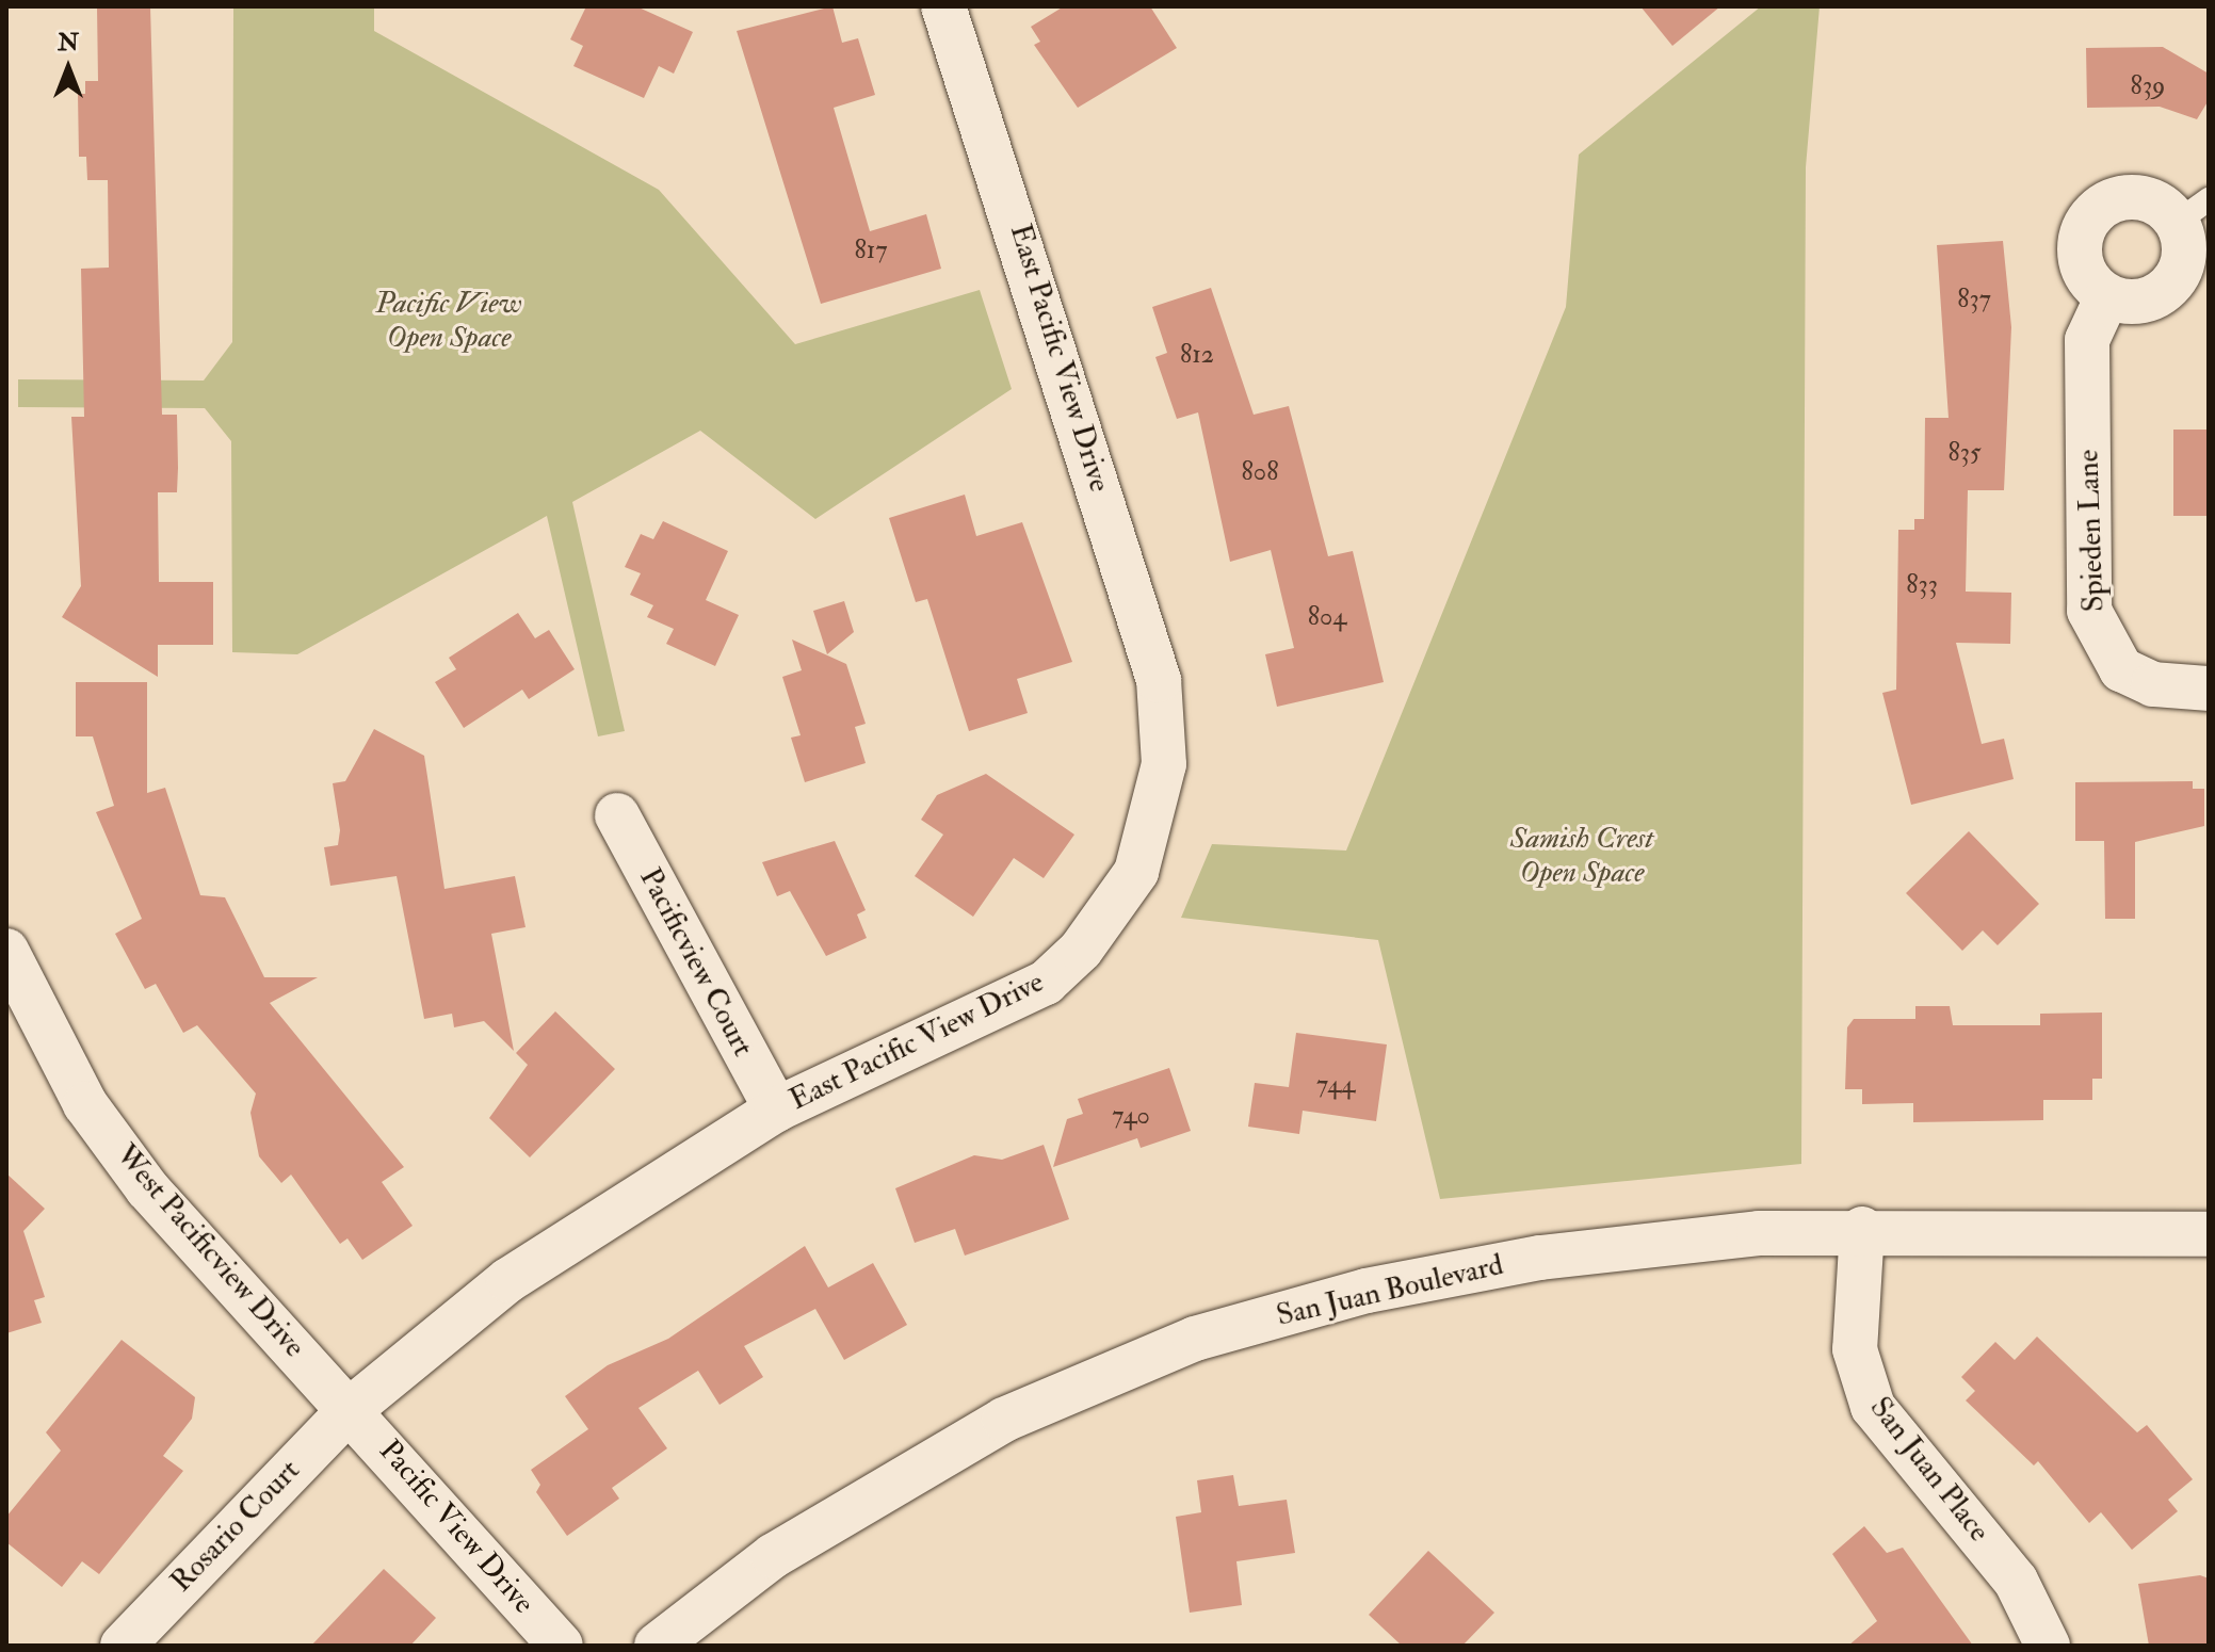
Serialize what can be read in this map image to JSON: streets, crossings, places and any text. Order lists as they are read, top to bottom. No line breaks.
{"streets":{"street":["East Pacific View Drive","Spieden Lane","Pacificview Court","West Pacificview Drive","San Juan Boulevard","San Juan Place","Rosario Court","Pacific View Drive"]},"crossings":[["East Pacific View Drive","Pacificview Court"],["East Pacific View Drive","West Pacificview Drive"],["East Pacific View Drive","Rosario Court"],["East Pacific View Drive","Pacific View Drive"],["West Pacificview Drive","Rosario Court"],["West Pacificview Drive","Pacific View Drive"],["San Juan Boulevard","San Juan Place"],["Rosario Court","Pacific View Drive"]],"parks":["Pacific View Open Space","Samish Crest Open Space"],"house_numbers":["839","817","837","812","835","808","833","804","744","740"],"north":"top"}
